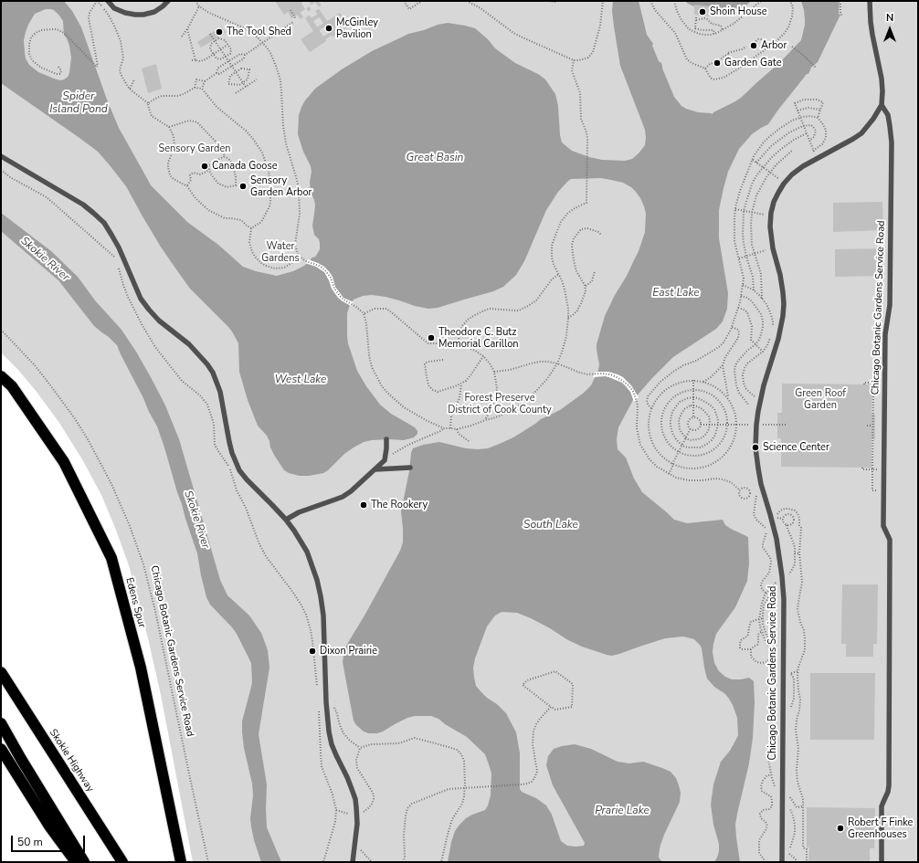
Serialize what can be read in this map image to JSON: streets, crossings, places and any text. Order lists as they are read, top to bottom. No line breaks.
{"streets":{"highway":["Edens Spur","Skokie Highway"],"lane":["Chicago Botanic Gardens Service Road"]},"water":["Spider Island Pond","Great Basin","Skokie River","East Lake","West Lake","South Lake","Prarie Lake"],"parks":["Sensory Garden","Water Gardens","Green Roof Garden","Forest Preserve District of Cook County"],"places":["Shoin House","McGinley Pavilion","The Tool Shed","Arbor","Garden Gate","Canada Goose","Sensory Garden Arbor","Theodore C. Butz Memorial Carillon","Science Center","The Rookery","Dixon Prairie","Robert F Finke Greenhouses"],"scale_bar":"50 m","north":"top"}
